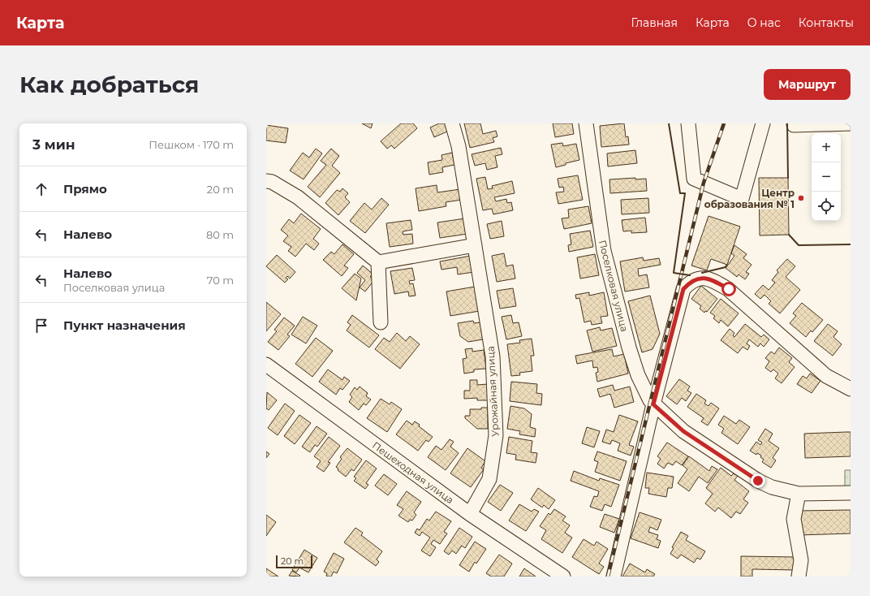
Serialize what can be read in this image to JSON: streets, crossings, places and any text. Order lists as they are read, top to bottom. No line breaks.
{"streets":{"street":["Поселковая улица","Урожайная улица","Пешеходная улица"]},"crossings":[["Урожайная улица","Пешеходная улица"]],"places":["Центр образования № 1"],"scale_bar":"20 m","page":{"header":"Карта","nav":["Главная","Карта","О нас","Контакты"],"buttons":"Маршрут","title":"Как добраться","heading":["3 мин","Пешком · 170 m"],"map_buttons":["+","−"],"list":[["Прямо","20 m"],["Налево","80 m"],["Налево","Поселковая улица","70 m"],"Пункт назначения"],"scale":"20 m"}}
